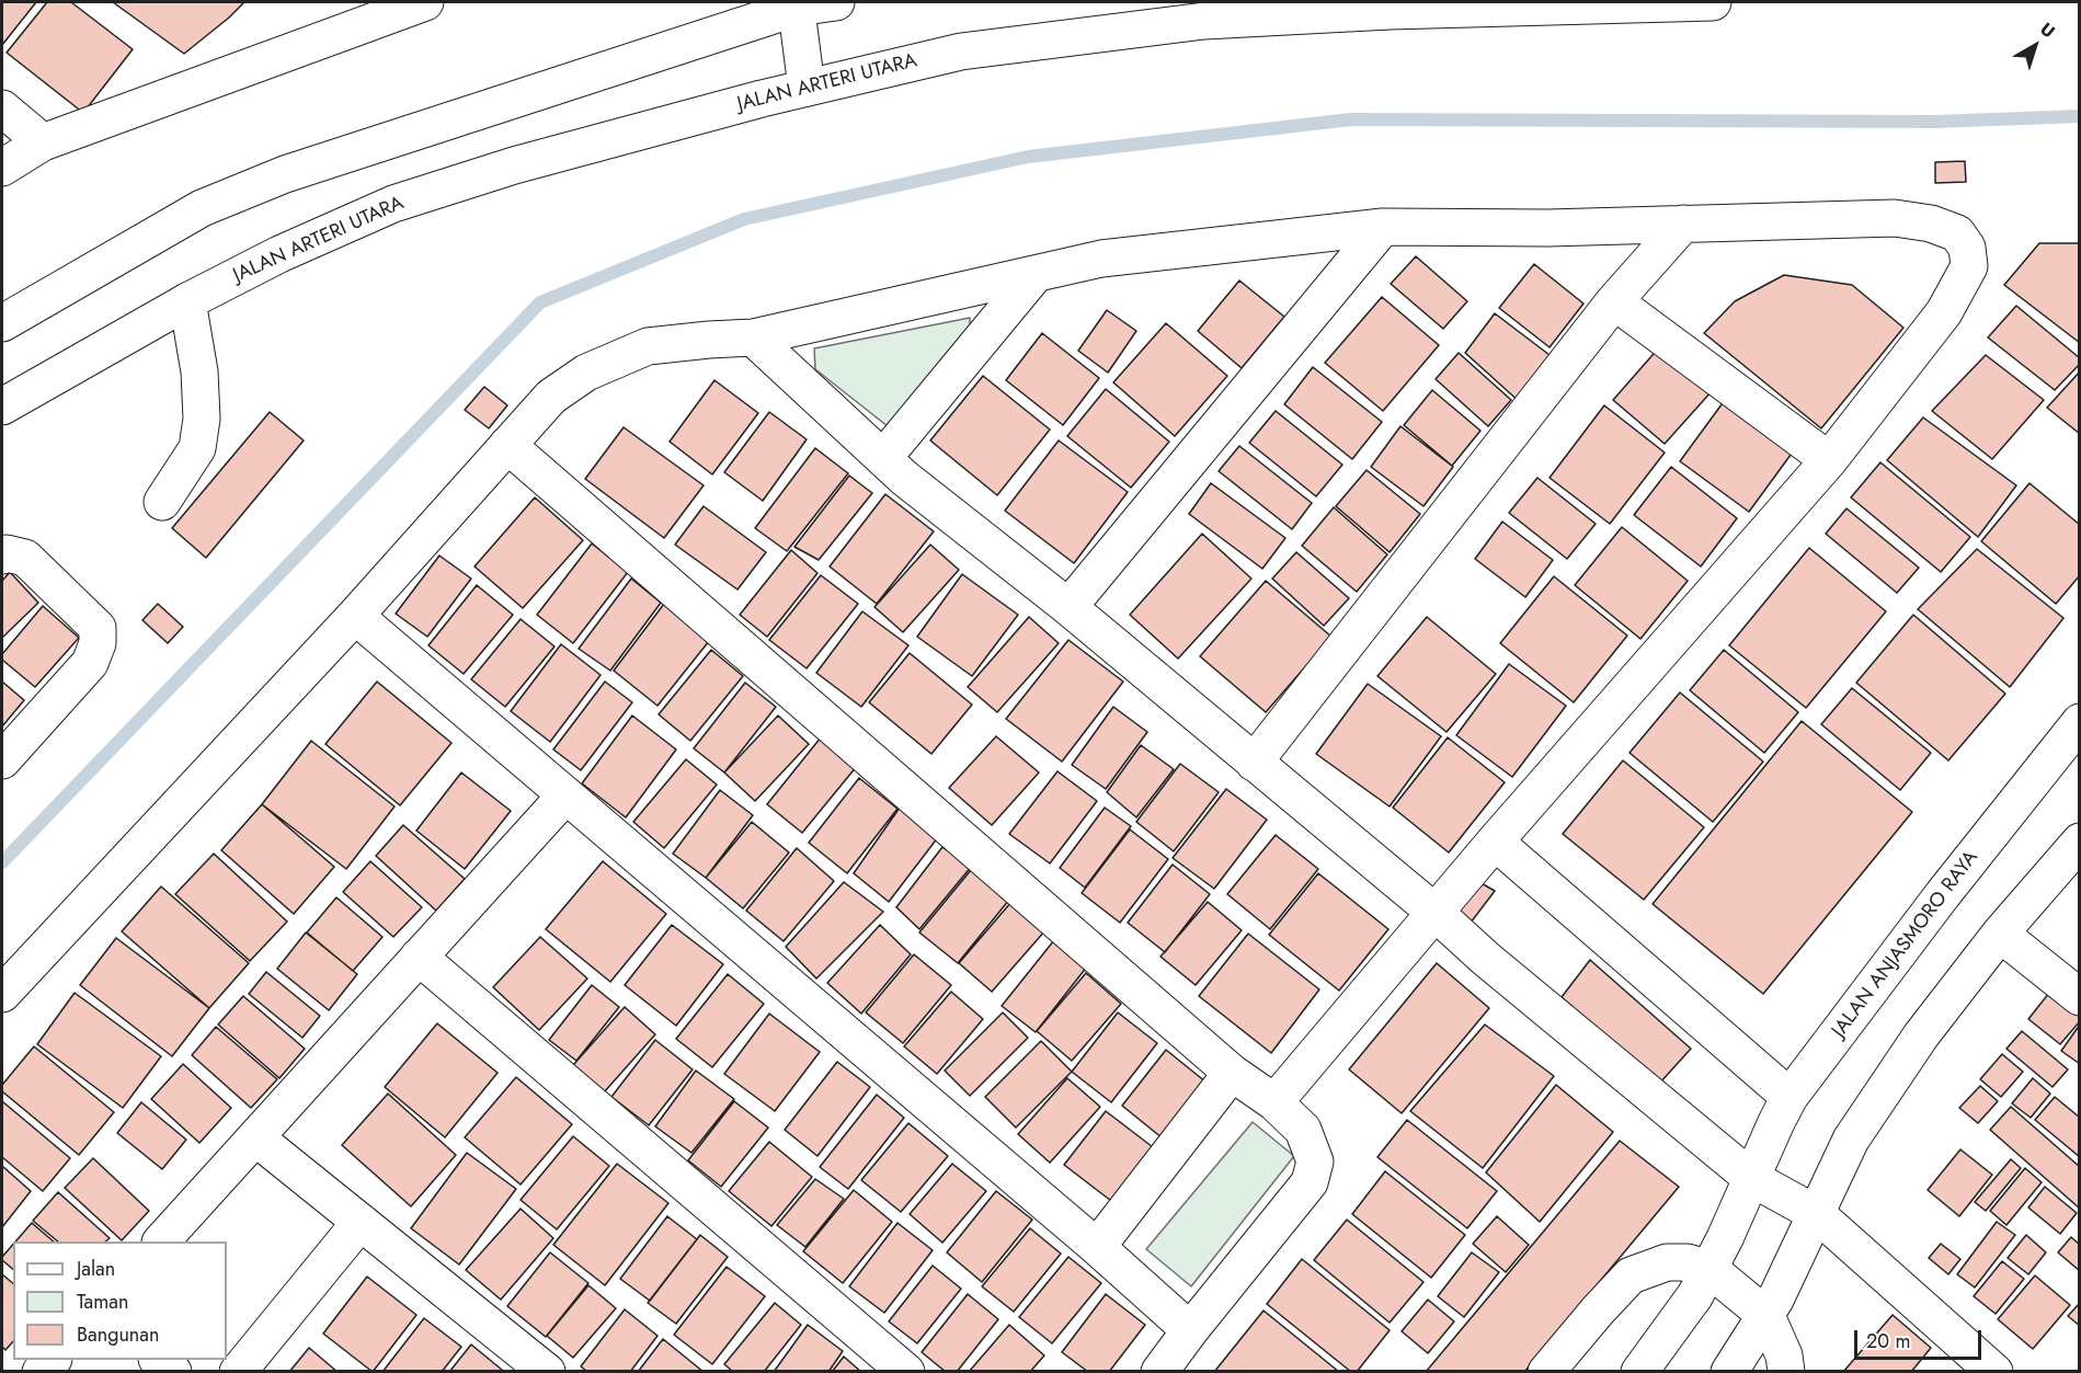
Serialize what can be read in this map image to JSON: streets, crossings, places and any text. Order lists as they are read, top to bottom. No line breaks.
{"streets":{"main road":["JALAN ARTERI UTARA","JALAN ANJASMORO RAYA"]},"legend":["Jalan","Taman","Bangunan"],"scale_bar":"20 m","north":"top right"}
